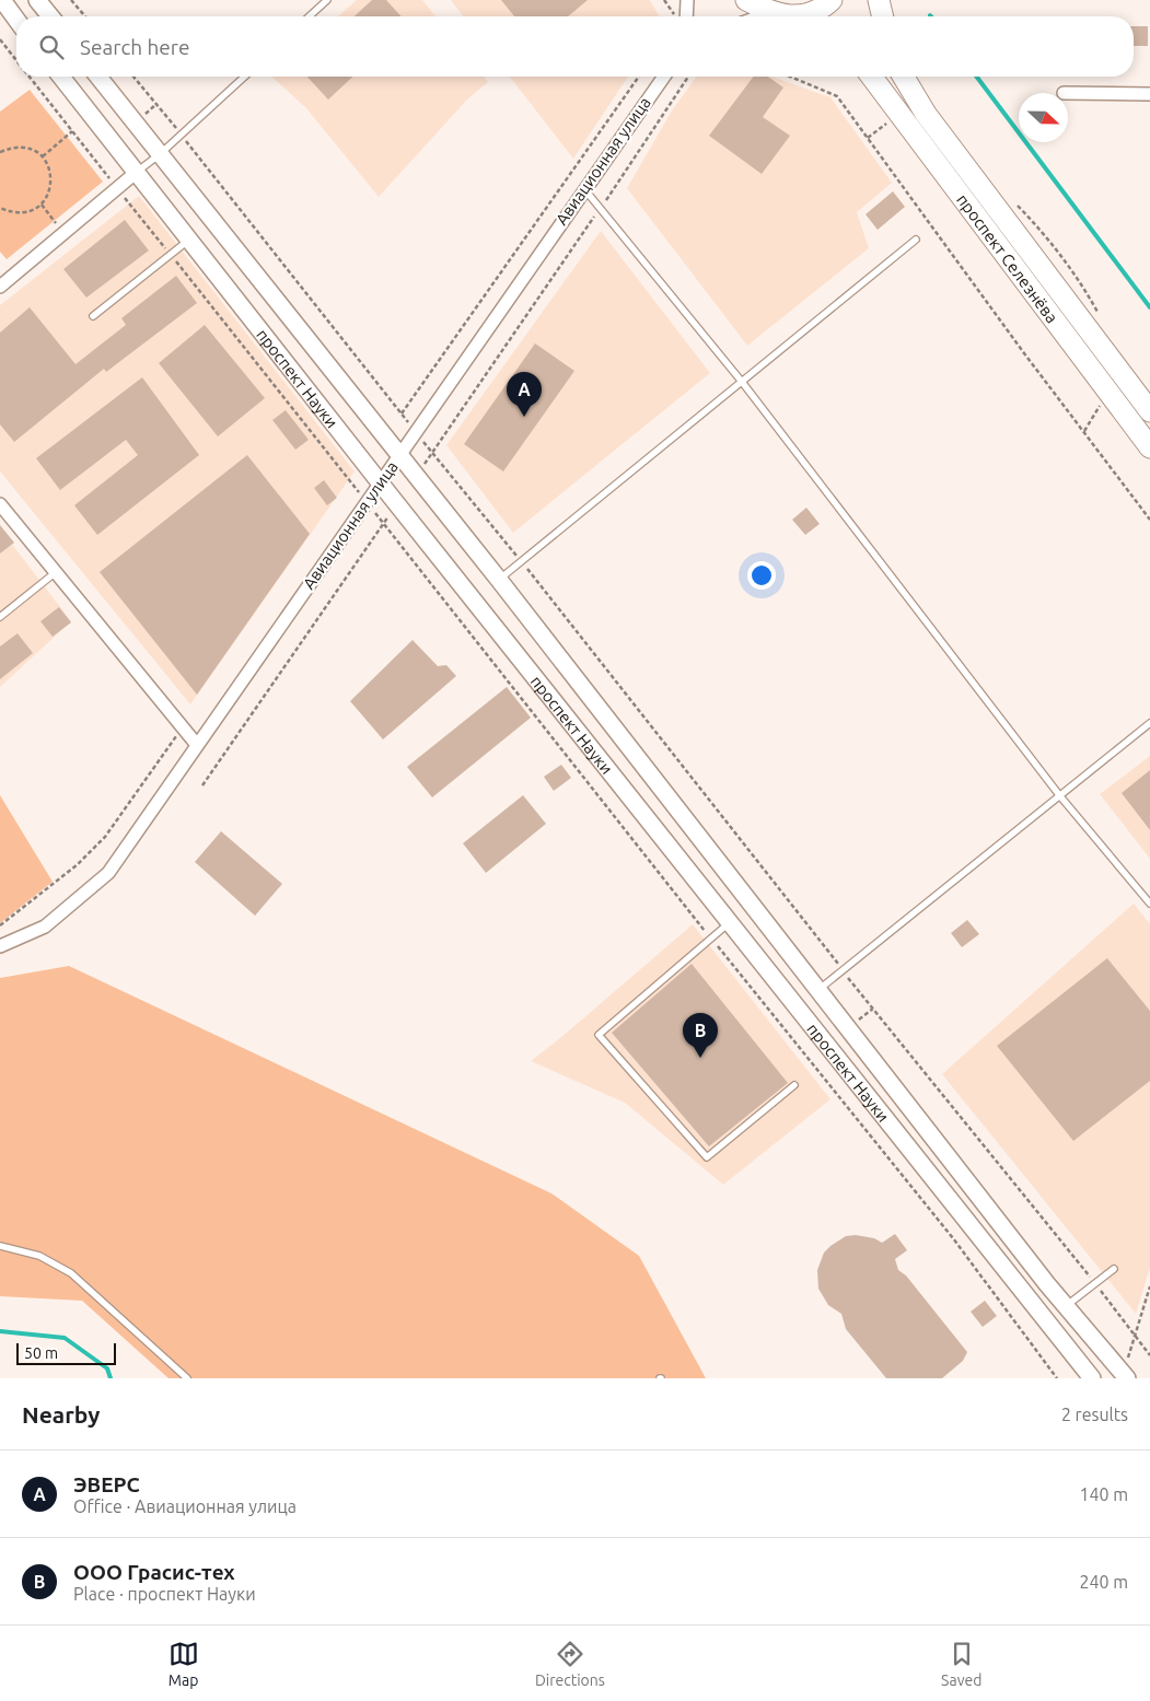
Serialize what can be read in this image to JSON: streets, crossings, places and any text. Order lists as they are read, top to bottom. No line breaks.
{"streets":{"main road":["проспект Селезнёва"],"street":["Авиационная улица","проспект Науки"]},"crossings":[["Авиационная улица","проспект Науки"]],"scale_bar":"50 m","north":"right","page":{"search":"Search here","pins":["A","B"],"scale":"50 m","heading":["Nearby","2 results"],"list":[{"mark":"A","name":"ЭВЕРС","note":"Office · Авиационная улица","value":"140 m"},{"mark":"B","name":"ООО Грасис-тех","note":"Place · проспект Науки","value":"240 m"}],"nav":["Map","Directions","Saved"]}}
